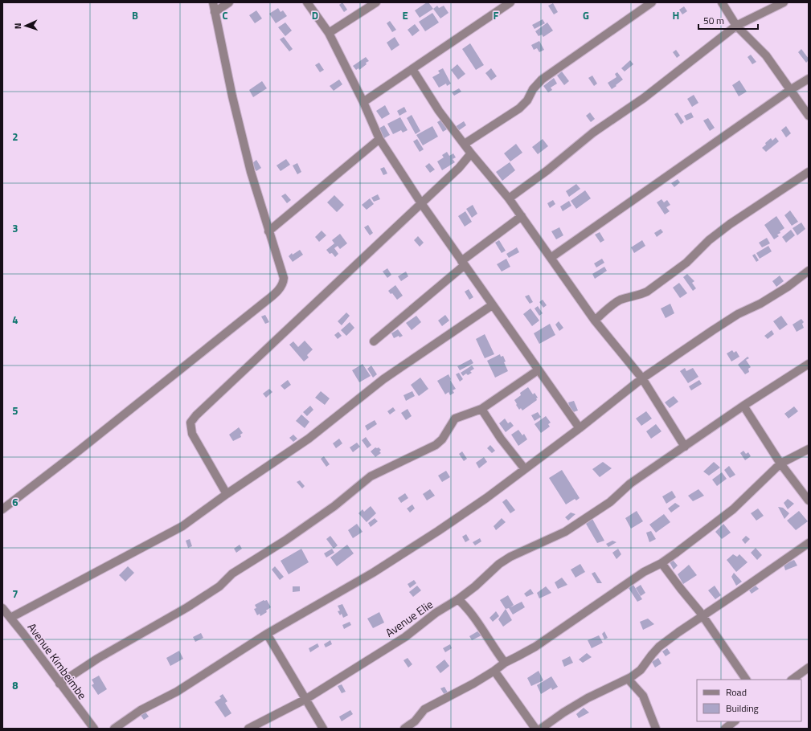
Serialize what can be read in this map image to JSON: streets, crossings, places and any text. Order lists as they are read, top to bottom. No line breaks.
{"streets":{"street":["Avenue Elie","Avenue Kimbeimbe"]},"legend":["Road","Building"],"scale_bar":"50 m","north":"left","grid":{"columns":["B","C","D","E","F","G","H"],"rows":["2","3","4","5","6","7","8"]}}
